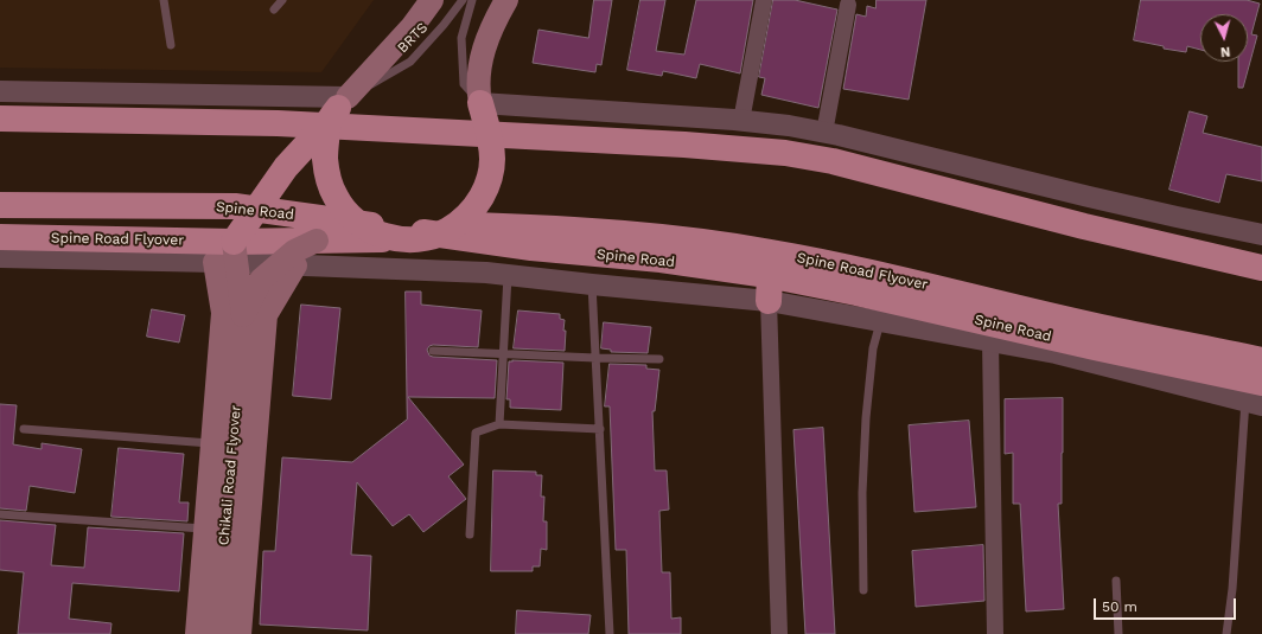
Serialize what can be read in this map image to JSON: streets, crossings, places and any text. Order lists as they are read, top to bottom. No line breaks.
{"streets":{"main road":["Spine Road","Spine Road Flyover","Chikali Road Flyover"],"lane":["BRTS"]},"crossings":[["BRTS","Spine Road Flyover"],["Spine Road Flyover","Chikali Road Flyover"]],"scale_bar":"50 m","north":"bottom"}
